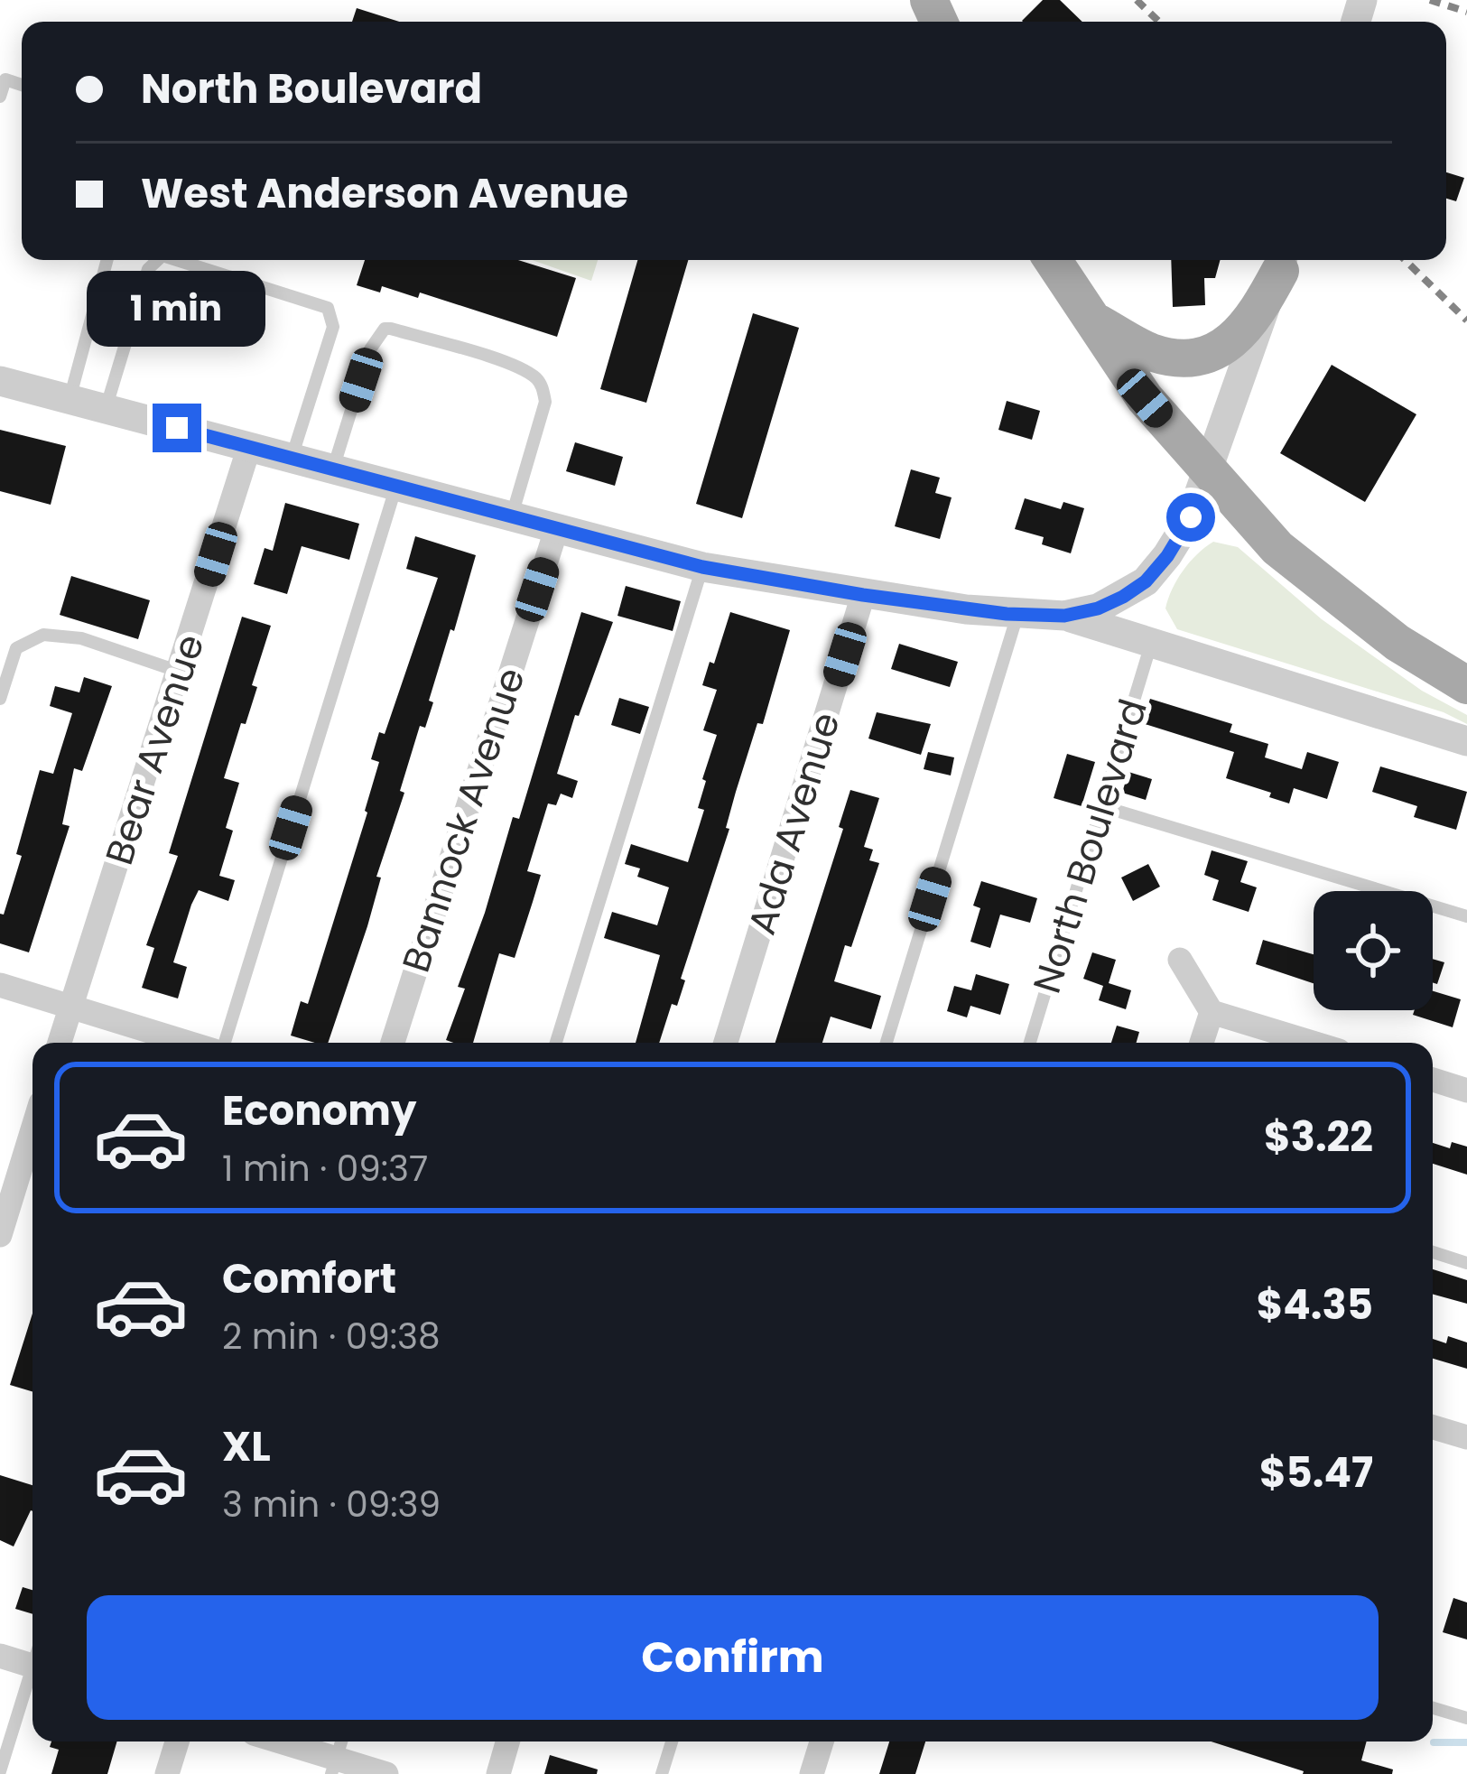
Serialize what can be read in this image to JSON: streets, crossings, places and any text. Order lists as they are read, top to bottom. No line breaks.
{"streets":{"street":["Bear Avenue","Bannock Avenue","Ada Avenue"],"lane":["North Boulevard"]},"page":{"banner":["North Boulevard","West Anderson Avenue"],"bubble":"1 min","list":[{"name":"Economy","note":"1 min · 09:37","value":"$3.22"},{"name":"Comfort","note":"2 min · 09:38","value":"$4.35"},{"name":"XL","note":"3 min · 09:39","value":"$5.47"}],"buttons":"Confirm"}}
